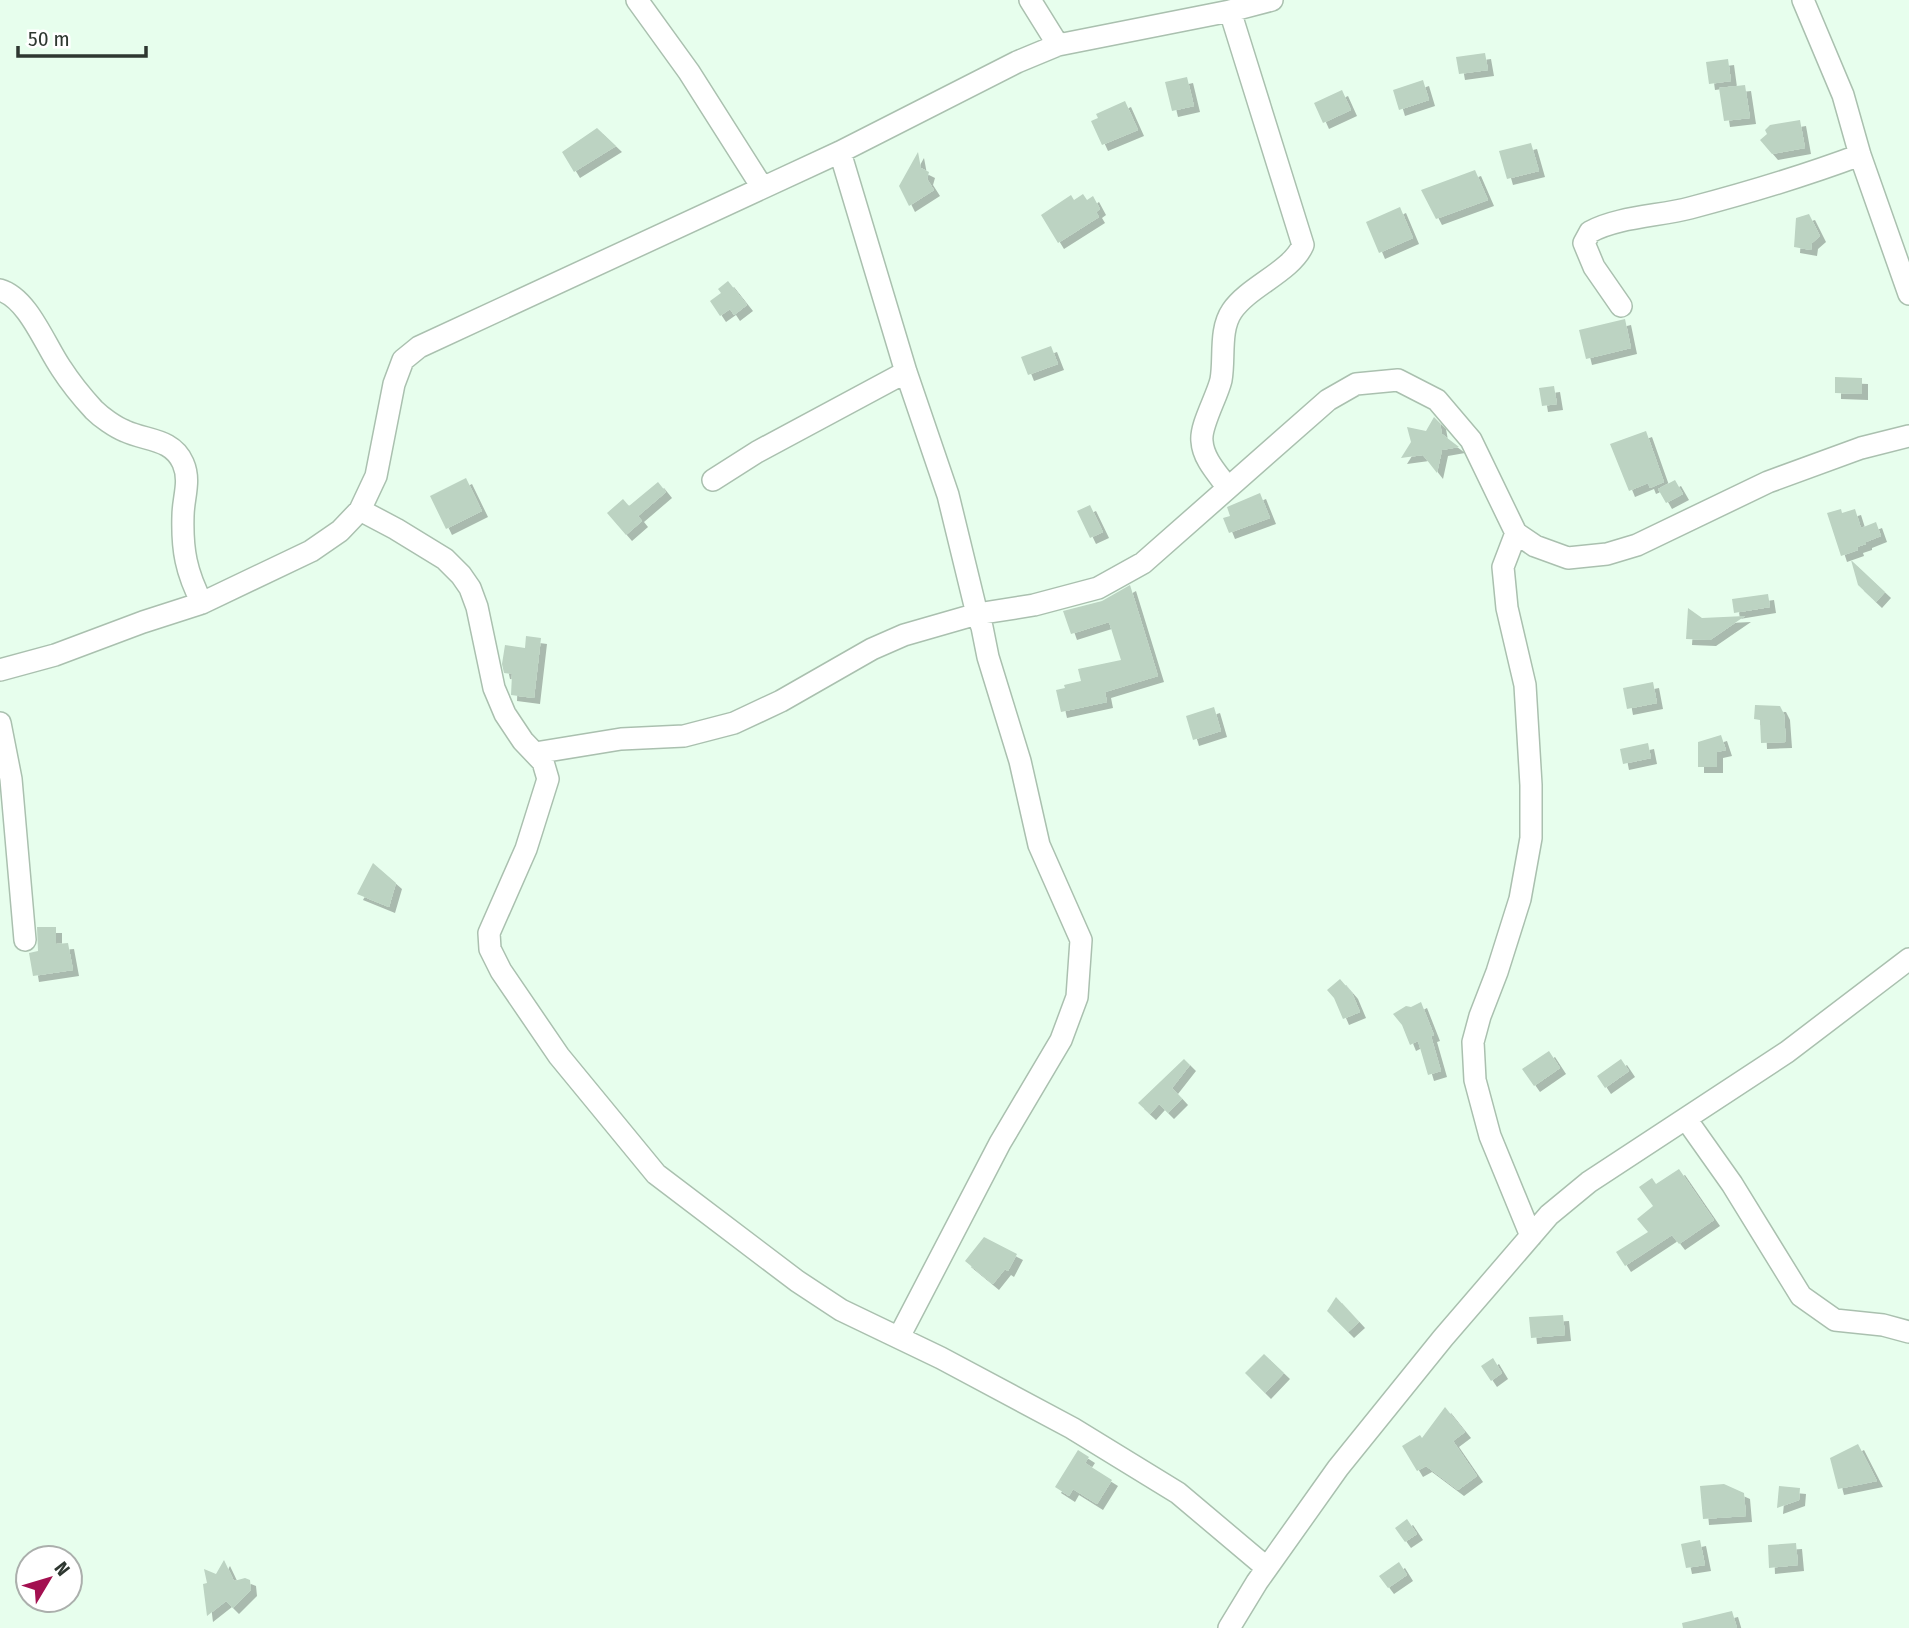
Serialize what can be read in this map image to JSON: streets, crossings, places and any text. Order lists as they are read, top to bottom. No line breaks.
{"scale_bar":"50 m","north":"top right"}
